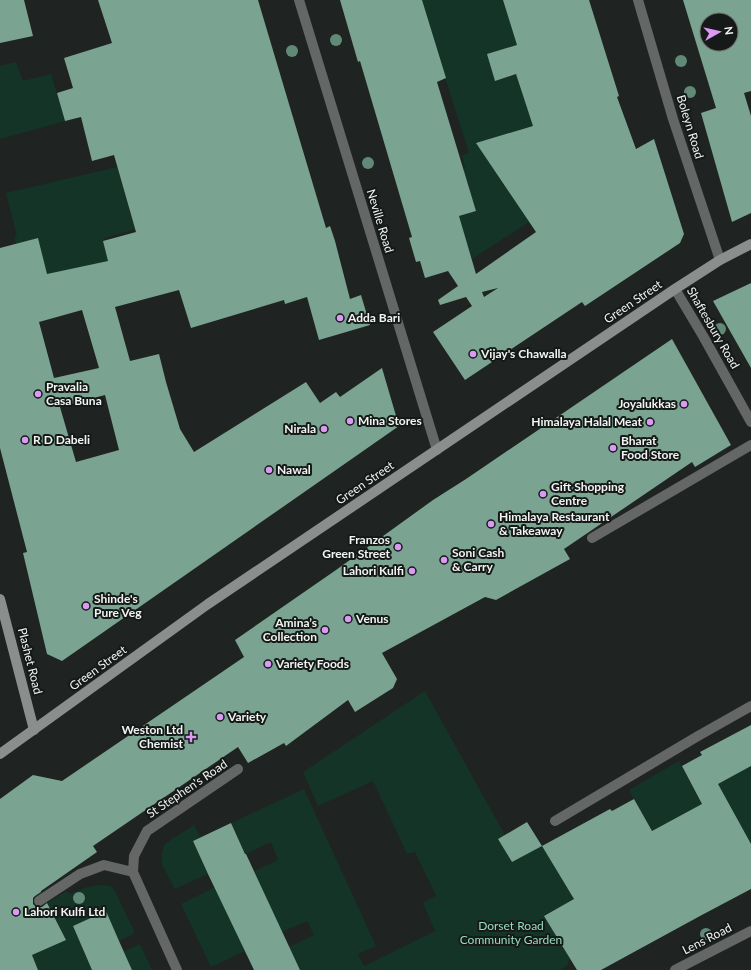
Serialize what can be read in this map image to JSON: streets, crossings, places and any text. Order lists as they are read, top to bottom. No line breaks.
{"streets":{"main road":["Green Street","Plashet Road"],"street":["Boleyn Road","Neville Road","Shaftesbury Road","St Stephen's Road","Lens Road"]},"crossings":[["Boleyn Road","Green Street"],["Neville Road","Green Street"],["Green Street","Shaftesbury Road"],["Green Street","Plashet Road"]],"parks":["Dorset Road Community Garden"],"places":{"other":["Adda Bari","Vijay's Chawalla","Pravalia Casa Buna","Joyalukkas","Mina Stores","Himalaya Halal Meat","Nirala","R D Dabeli","Bharat Food Store","Nawal","Gift Shopping Centre","Himalaya Restaurant & Takeaway","Franzos Green Street","Soni Cash & Carry","Lahori Kulfi","Shinde's Pure Veg","Venus","Amina’s Collection","Variety Foods","Variety","Lahori Kulfi Ltd"],"health":["Weston Ltd Chemist"]},"north":"right"}
